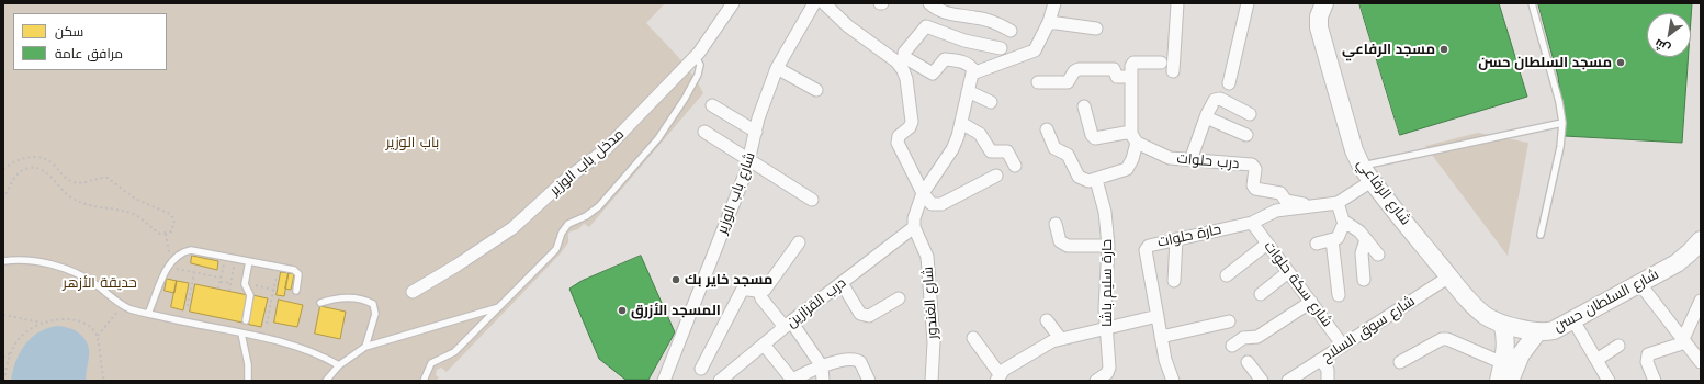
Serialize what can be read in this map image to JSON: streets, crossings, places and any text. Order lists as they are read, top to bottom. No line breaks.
{"streets":{"main road":["شارع الرفاعي","شارع السلطان حسن"],"street":["درب حلوات","مدخل باب الوزير","شارع باب الوزير","حارة حلوات","حارة سليم باشا","شارع سكة حلوات","درب القزازين","شارع الغندور","شارع سوق السلاح"]},"crossings":[["درب حلوات","حارة حلوات"],["شارع الرفاعي","شارع السلطان حسن"],["شارع الرفاعي","شارع سوق السلاح"],["حارة حلوات","شارع سكة حلوات"],["شارع سكة حلوات","شارع سوق السلاح"],["درب القزازين","شارع الغندور"]],"parks":["باب الوزير","حديقة الأزهر"],"places":["مسجد الرفاعي","مسجد السلطان حسن","مسجد خاير بك","المسجد الأزرق"],"legend":["سكن","مرافق عامة"],"north":"bottom left"}
